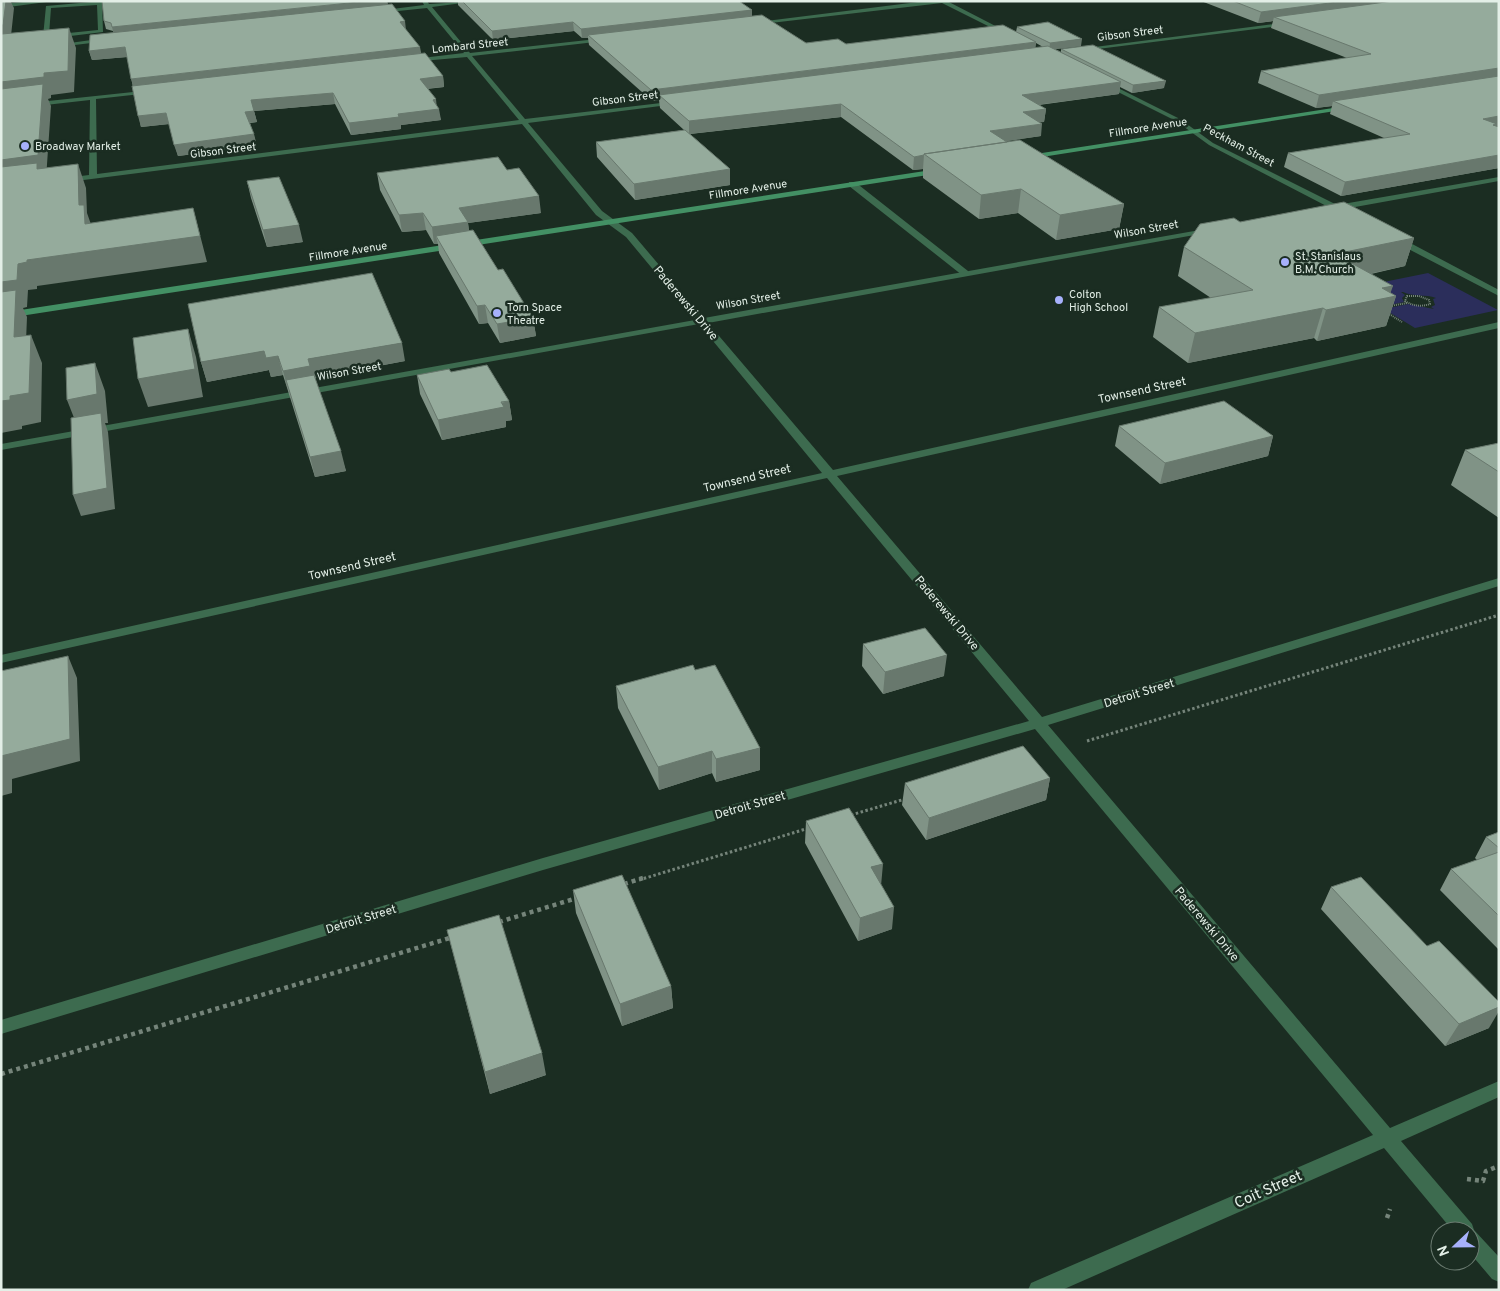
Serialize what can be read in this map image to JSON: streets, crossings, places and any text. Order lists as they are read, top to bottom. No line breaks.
{"streets":{"street":["Gibson Street","Lombard Street","Fillmore Avenue","Peckham Street","Wilson Street","Paderewski Drive","Townsend Street","Detroit Street","Coit Street"]},"crossings":[["Gibson Street","Paderewski Drive"],["Lombard Street","Paderewski Drive"],["Fillmore Avenue","Peckham Street"],["Fillmore Avenue","Paderewski Drive"],["Wilson Street","Paderewski Drive"],["Paderewski Drive","Townsend Street"],["Paderewski Drive","Detroit Street"],["Paderewski Drive","Coit Street"]],"places":["Broadway Market","St. Stanislaus B.M. Church","Colton High School","Torn Space Theatre"],"north":"left"}
